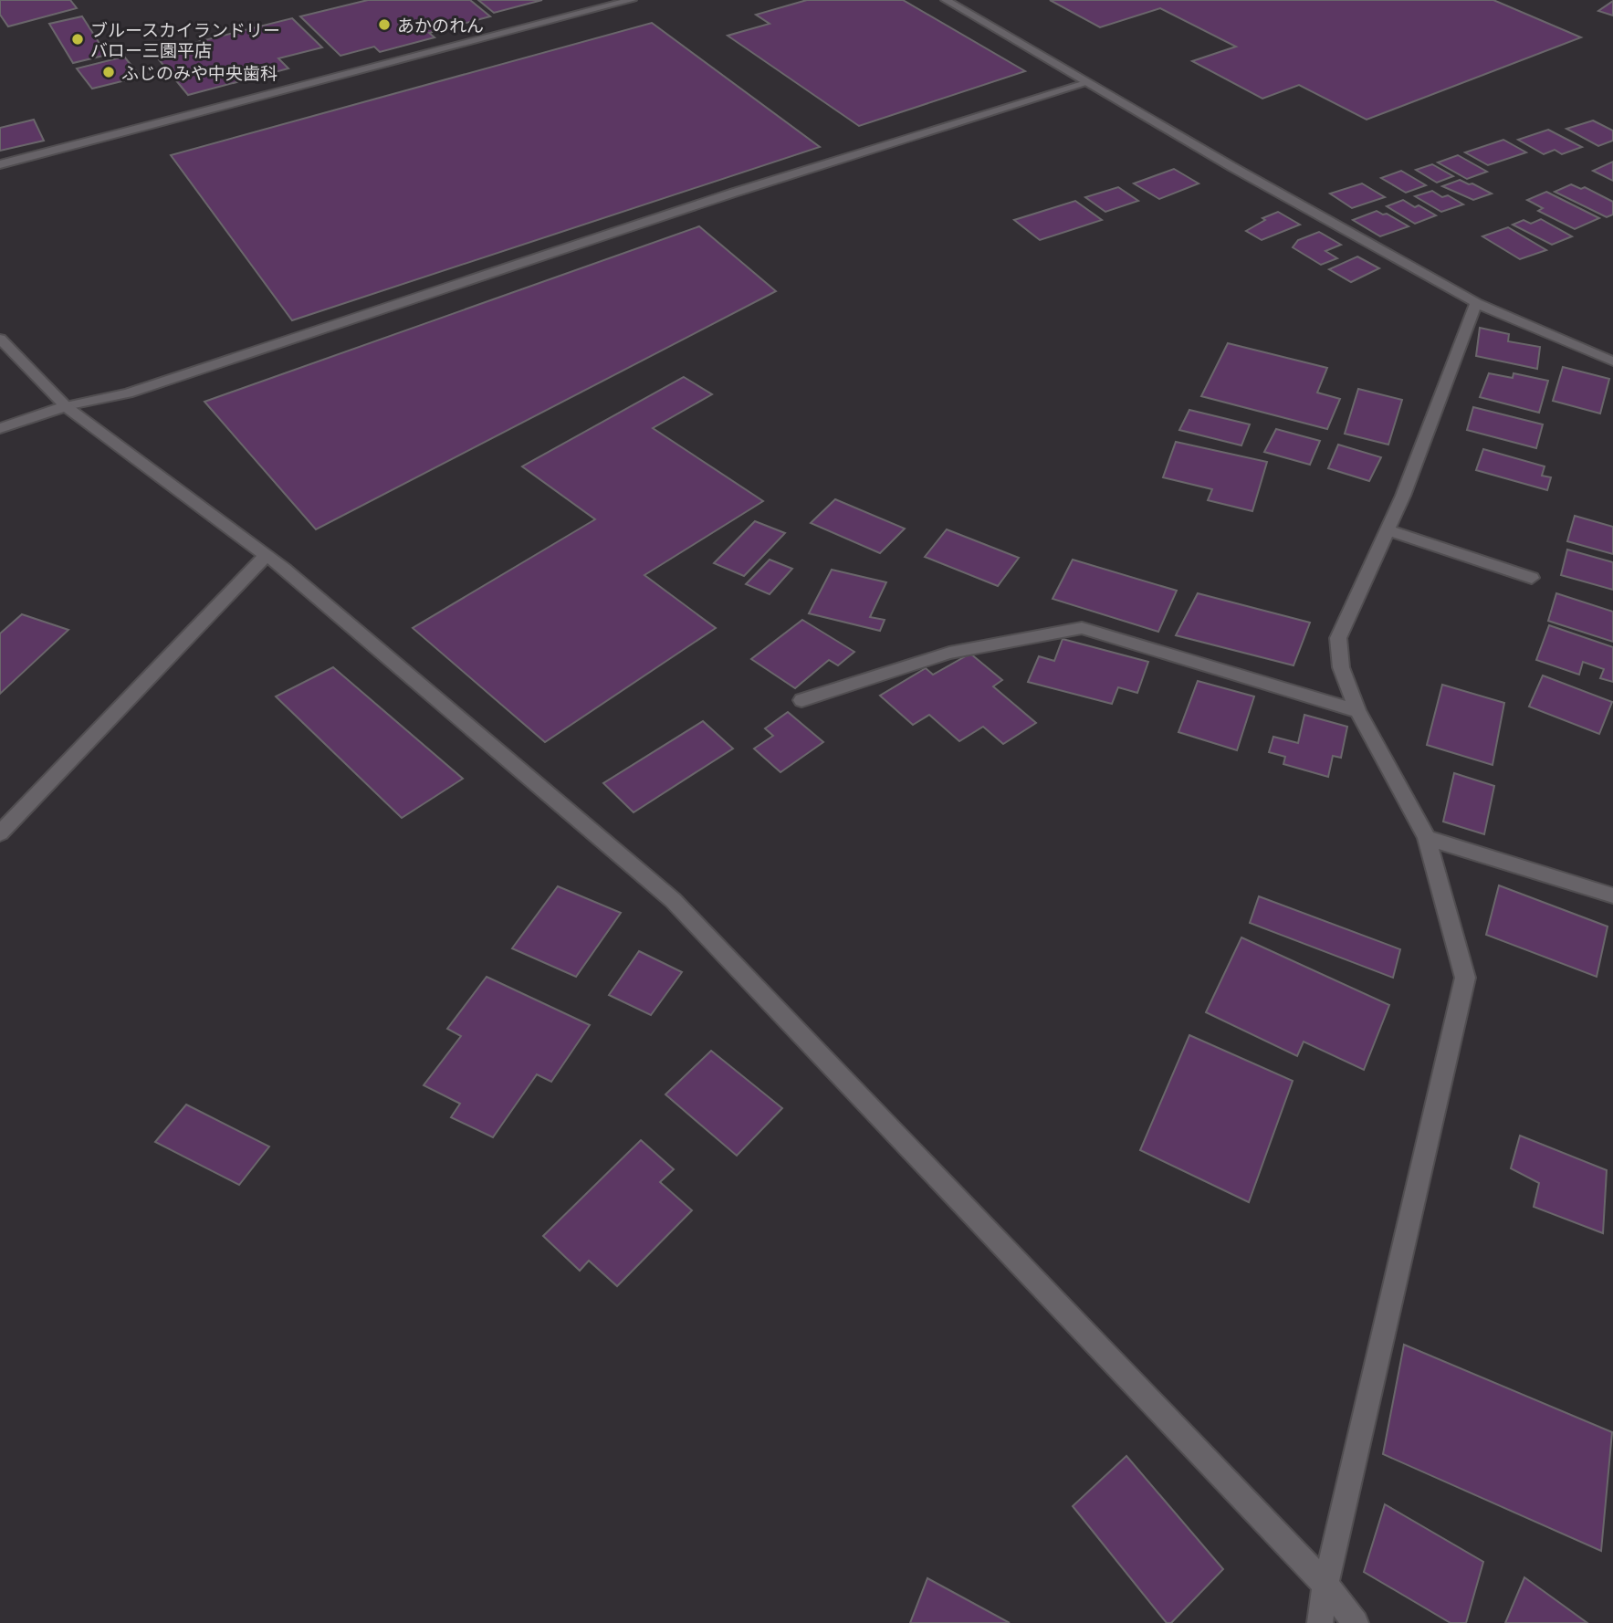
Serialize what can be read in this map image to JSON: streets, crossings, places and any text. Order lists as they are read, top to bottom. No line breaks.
{"places":["あかのれん","ブルースカイランドリー バロー三園平店","ふじのみや中央歯科"]}
